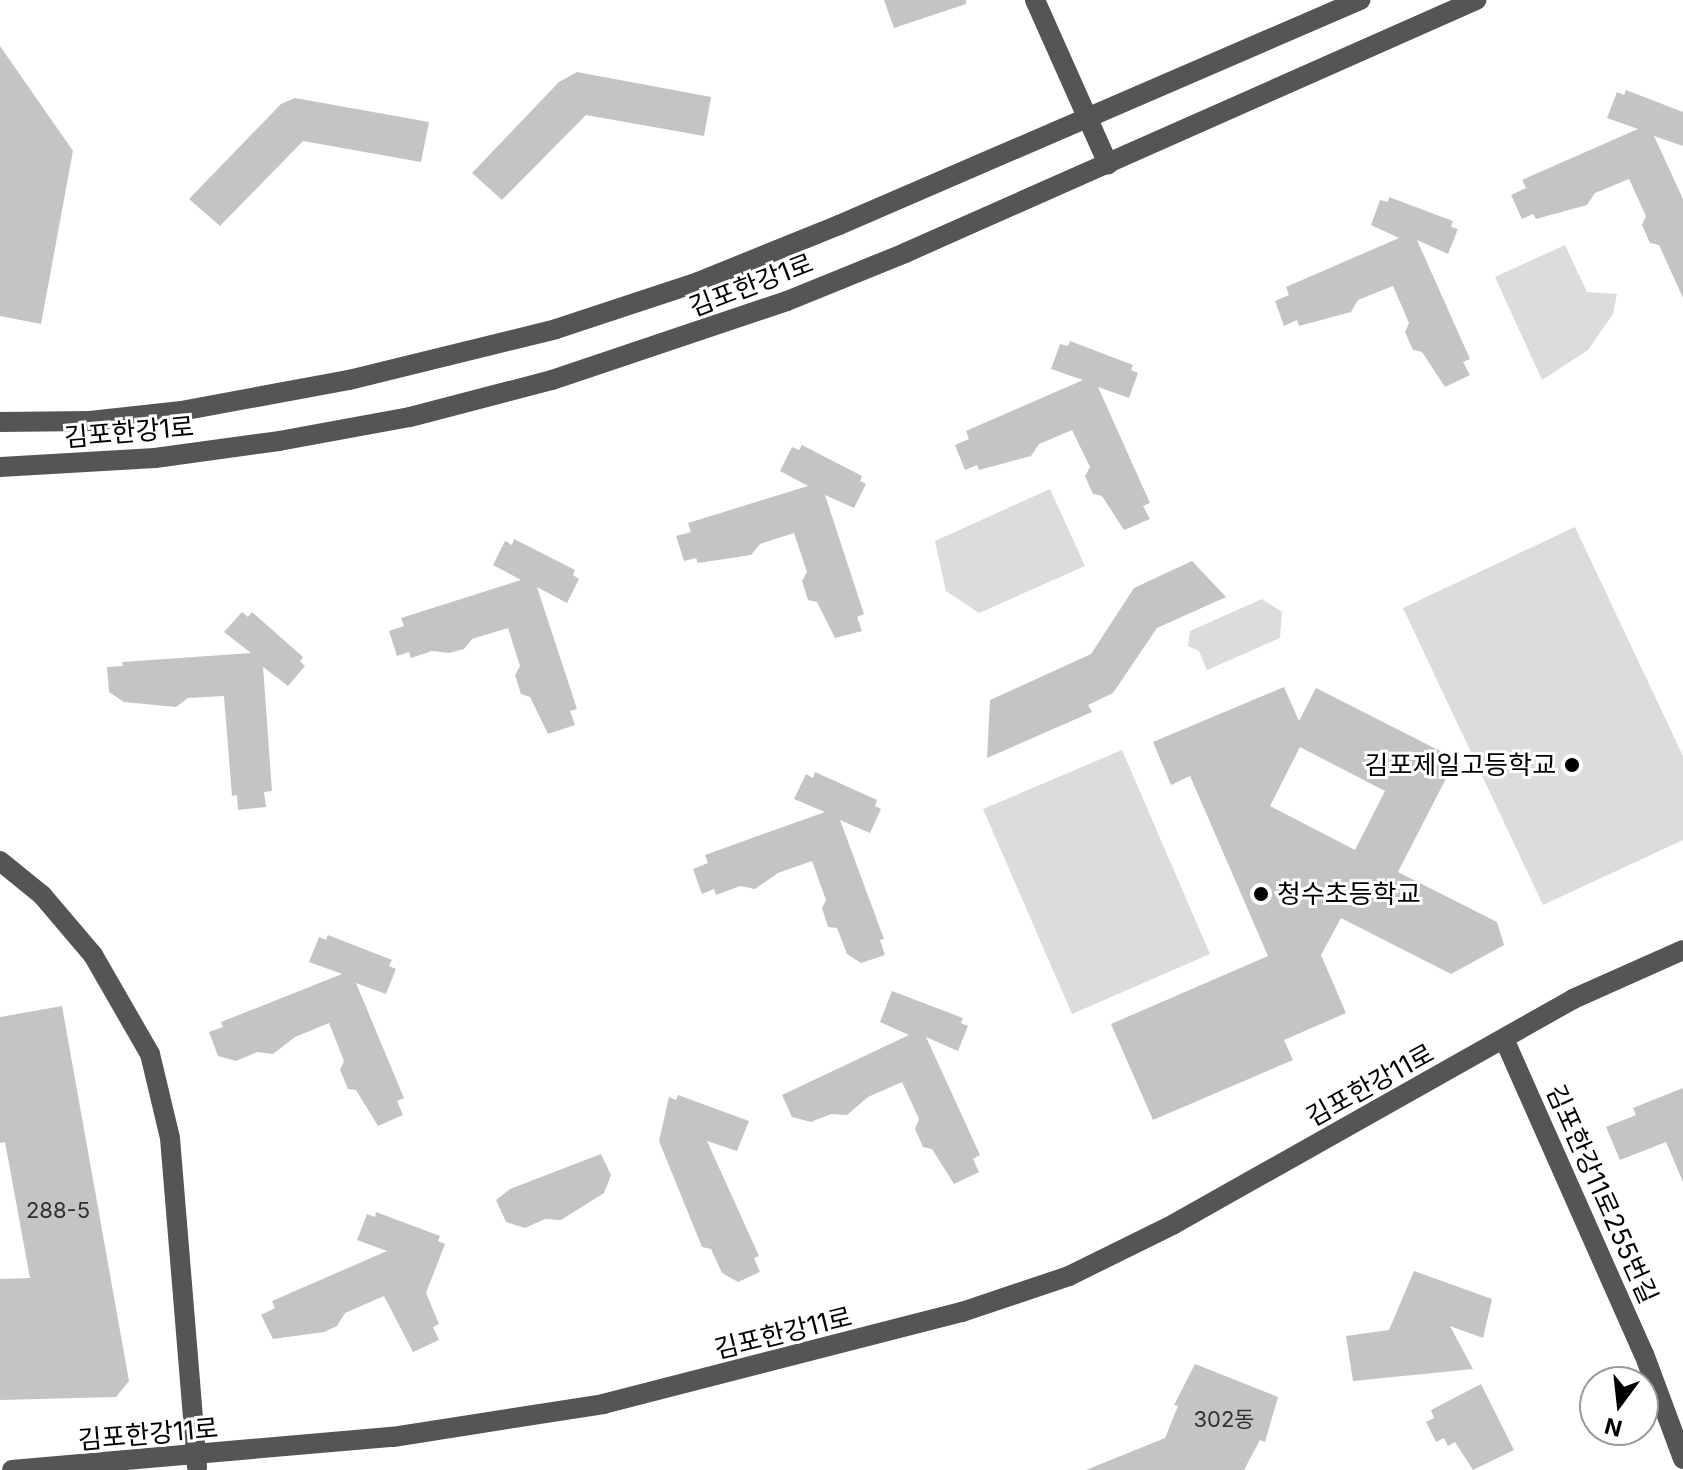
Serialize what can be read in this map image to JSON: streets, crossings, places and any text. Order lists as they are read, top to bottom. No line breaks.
{"streets":{"street":["김포한강1로","김포한강11로","김포한강11로255번길"]},"crossings":[["김포한강11로","김포한강11로255번길"]],"places":["김포제일고등학교","청수초등학교"],"house_numbers":["288-5","302동"],"north":"bottom"}
